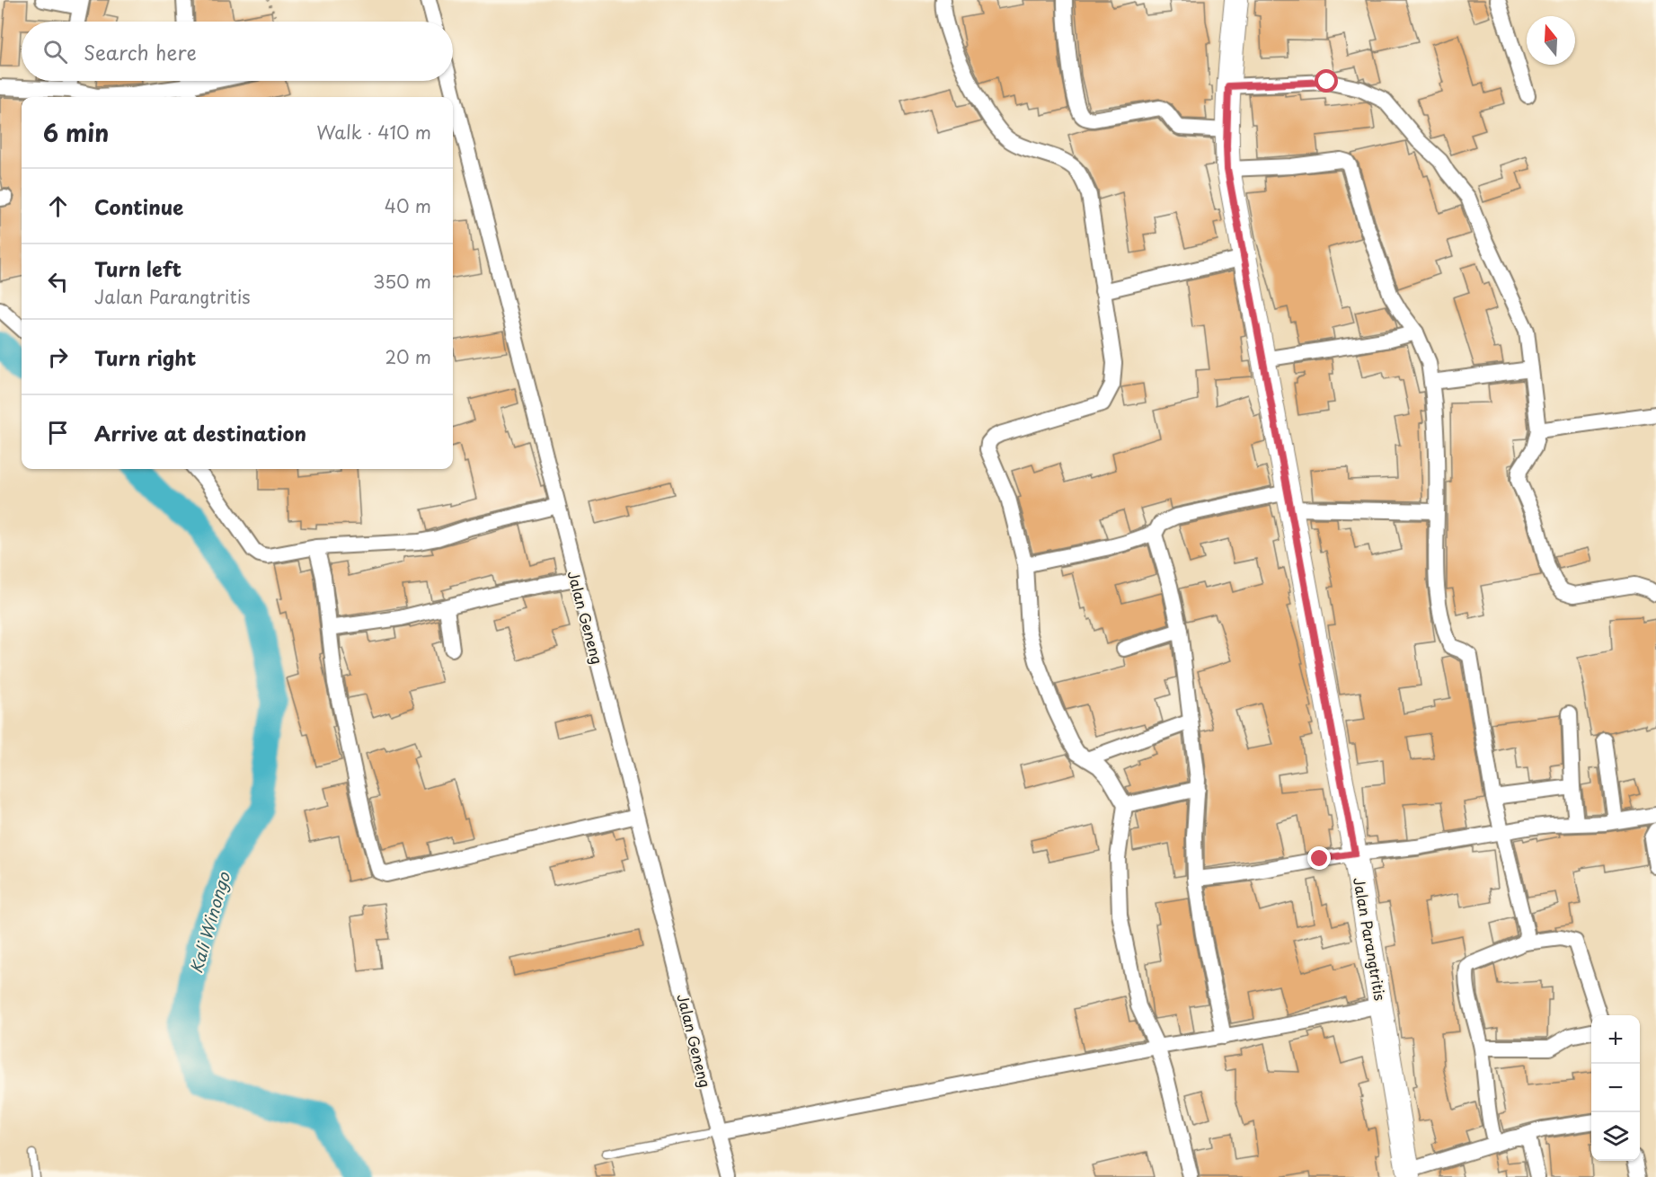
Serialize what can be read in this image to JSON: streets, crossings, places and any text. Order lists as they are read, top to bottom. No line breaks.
{"streets":{"main road":["Jalan Parangtritis"],"street":["Jalan Geneng"]},"water":["Kali Winongo"],"north":"top","page":{"search":"Search here","heading":["6 min","Walk · 410 m"],"list":[["Continue","40 m"],["Turn left","Jalan Parangtritis","350 m"],["Turn right","20 m"],"Arrive at destination"],"map_buttons":["+","−"]}}
